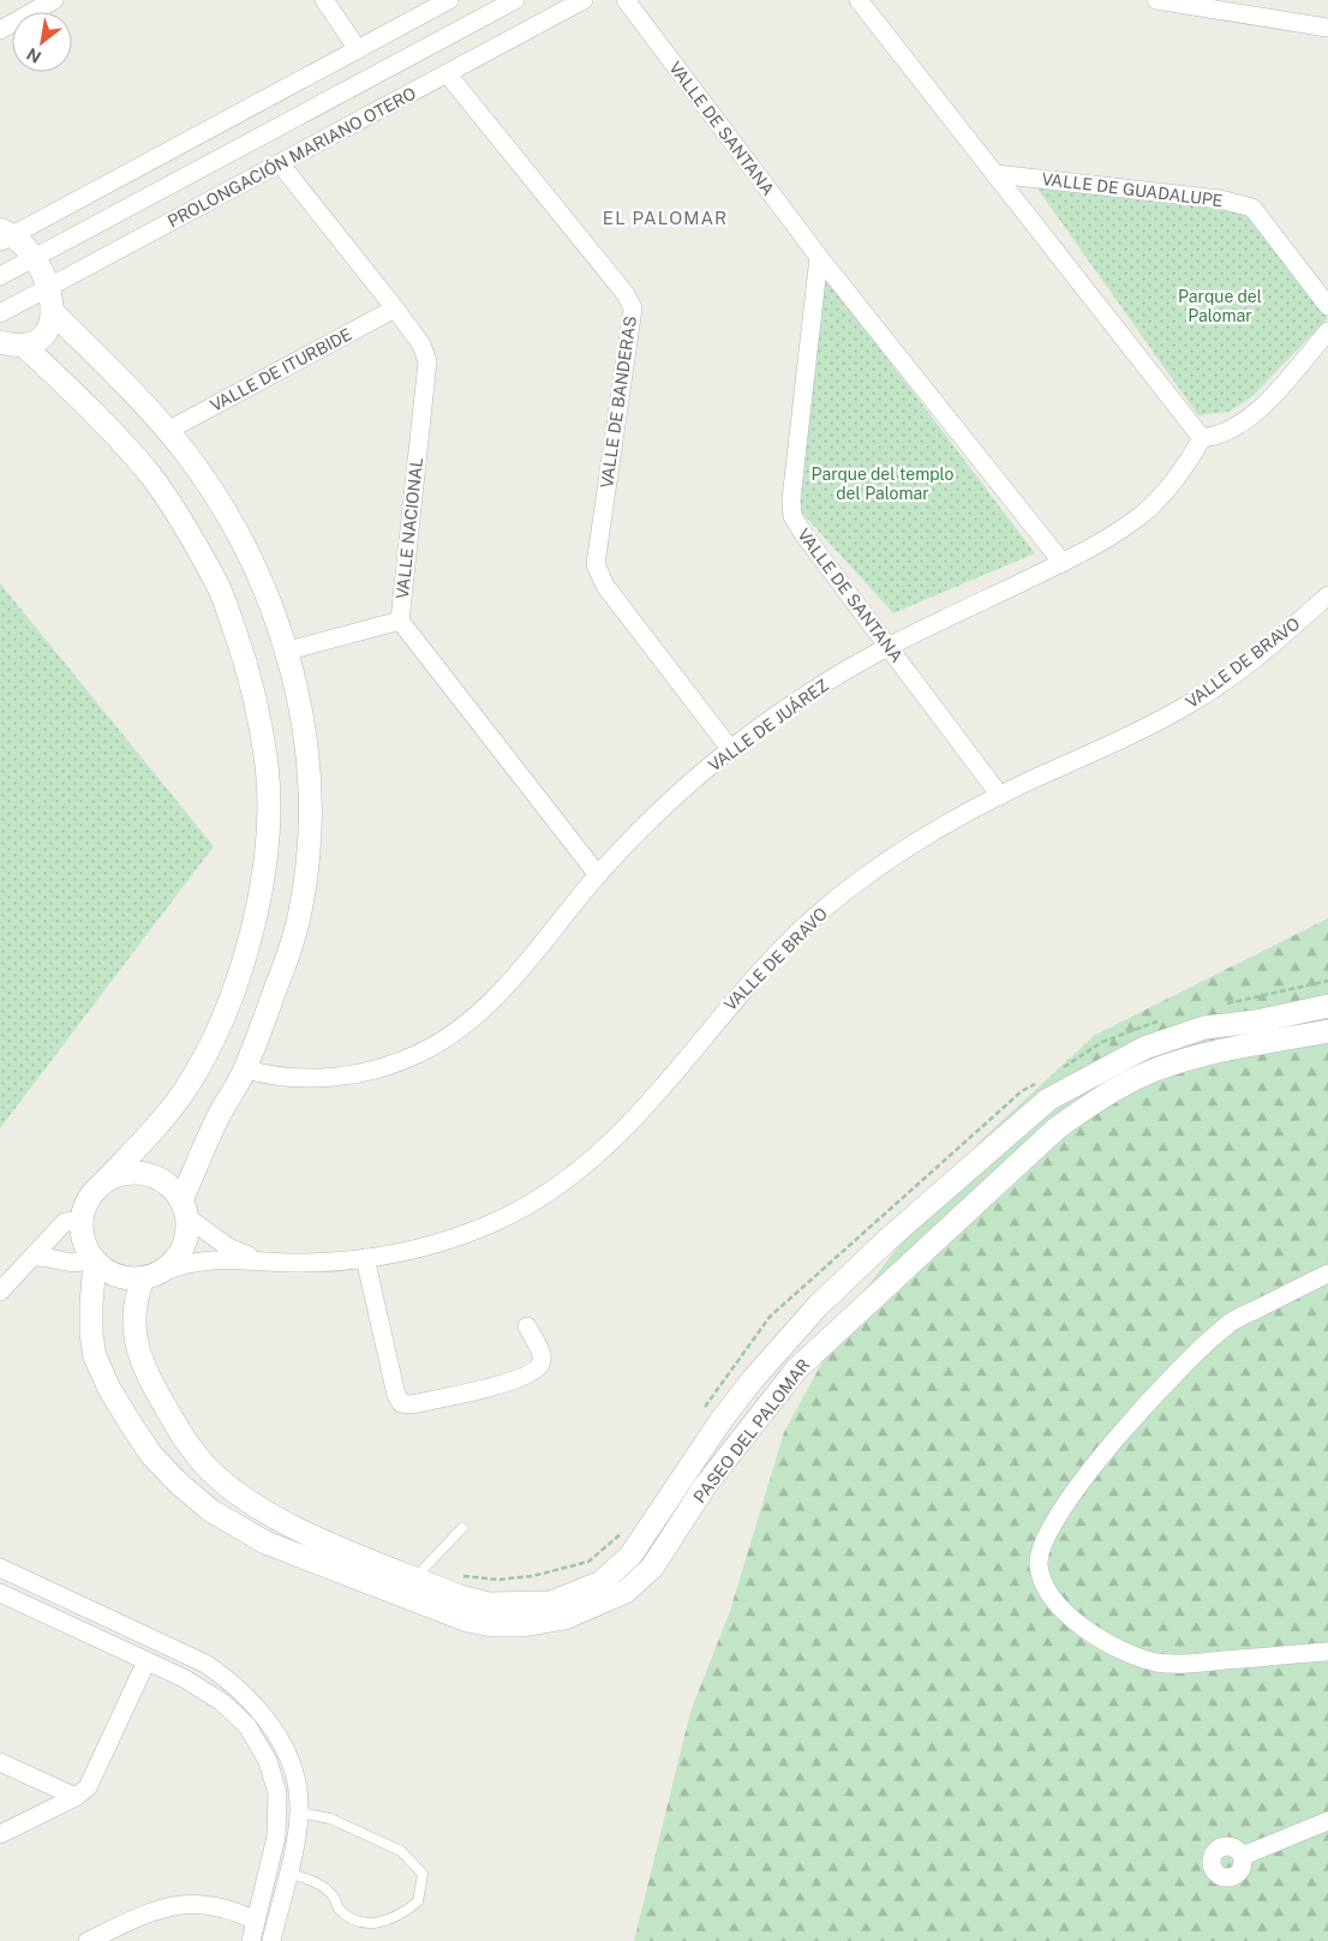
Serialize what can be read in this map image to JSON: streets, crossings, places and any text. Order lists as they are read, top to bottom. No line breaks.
{"streets":{"street":["VALLE DE SANTANA","PROLONGACIÓN MARIANO OTERO","VALLE DE GUADALUPE","VALLE DE ITURBIDE","VALLE DE BANDERAS","VALLE NACIONAL","VALLE DE BRAVO","VALLE DE JUÁREZ","PASEO DEL PALOMAR"]},"crossings":[["VALLE DE SANTANA","VALLE DE BRAVO"],["VALLE DE SANTANA","VALLE DE JUÁREZ"],["PROLONGACIÓN MARIANO OTERO","VALLE DE BANDERAS"],["PROLONGACIÓN MARIANO OTERO","VALLE NACIONAL"],["VALLE DE ITURBIDE","VALLE NACIONAL"],["VALLE DE BANDERAS","VALLE DE JUÁREZ"],["VALLE NACIONAL","VALLE DE JUÁREZ"],["VALLE DE BRAVO","PASEO DEL PALOMAR"]],"districts":["EL PALOMAR"],"parks":["Parque del Palomar","Parque del templo del Palomar"],"north":"bottom left"}
